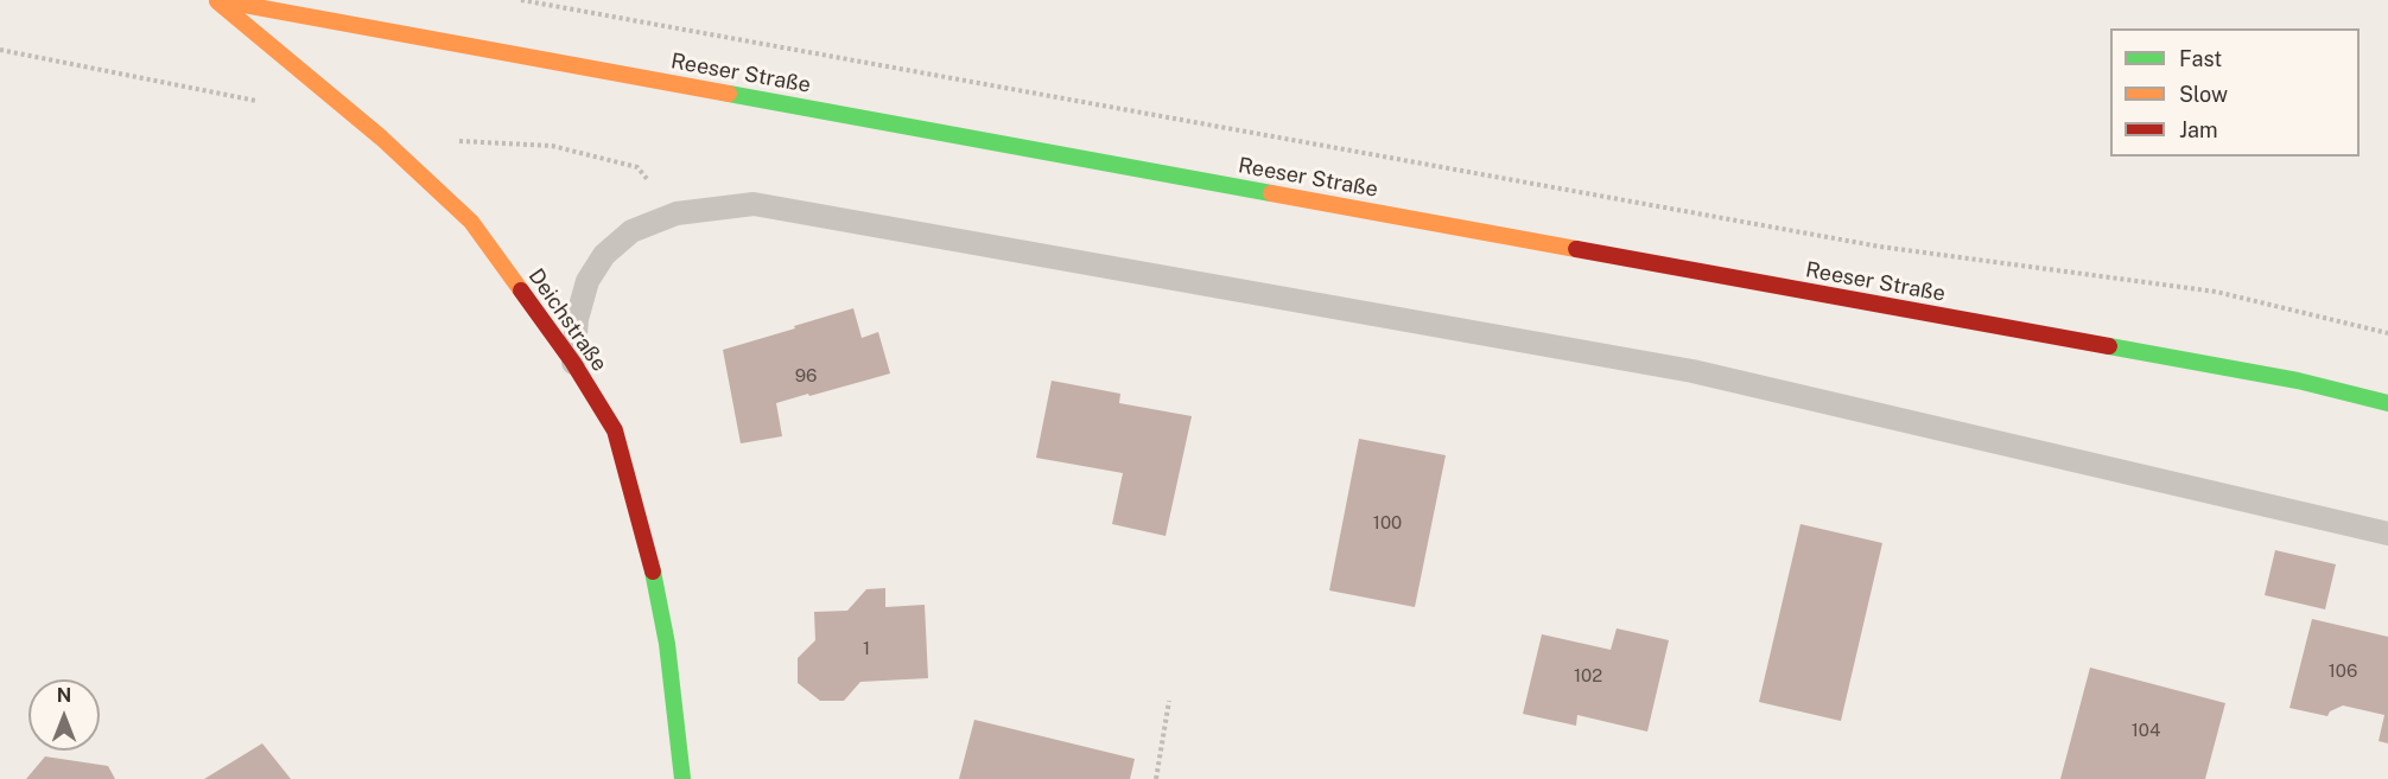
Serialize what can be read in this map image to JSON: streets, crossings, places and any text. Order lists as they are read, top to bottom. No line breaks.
{"streets":{"main road":["Reeser Straße","Deichstraße"]},"crossings":[["Reeser Straße","Deichstraße"]],"house_numbers":["96","100","1","106","102","104"],"legend":["Fast","Slow","Jam"],"north":"top"}
